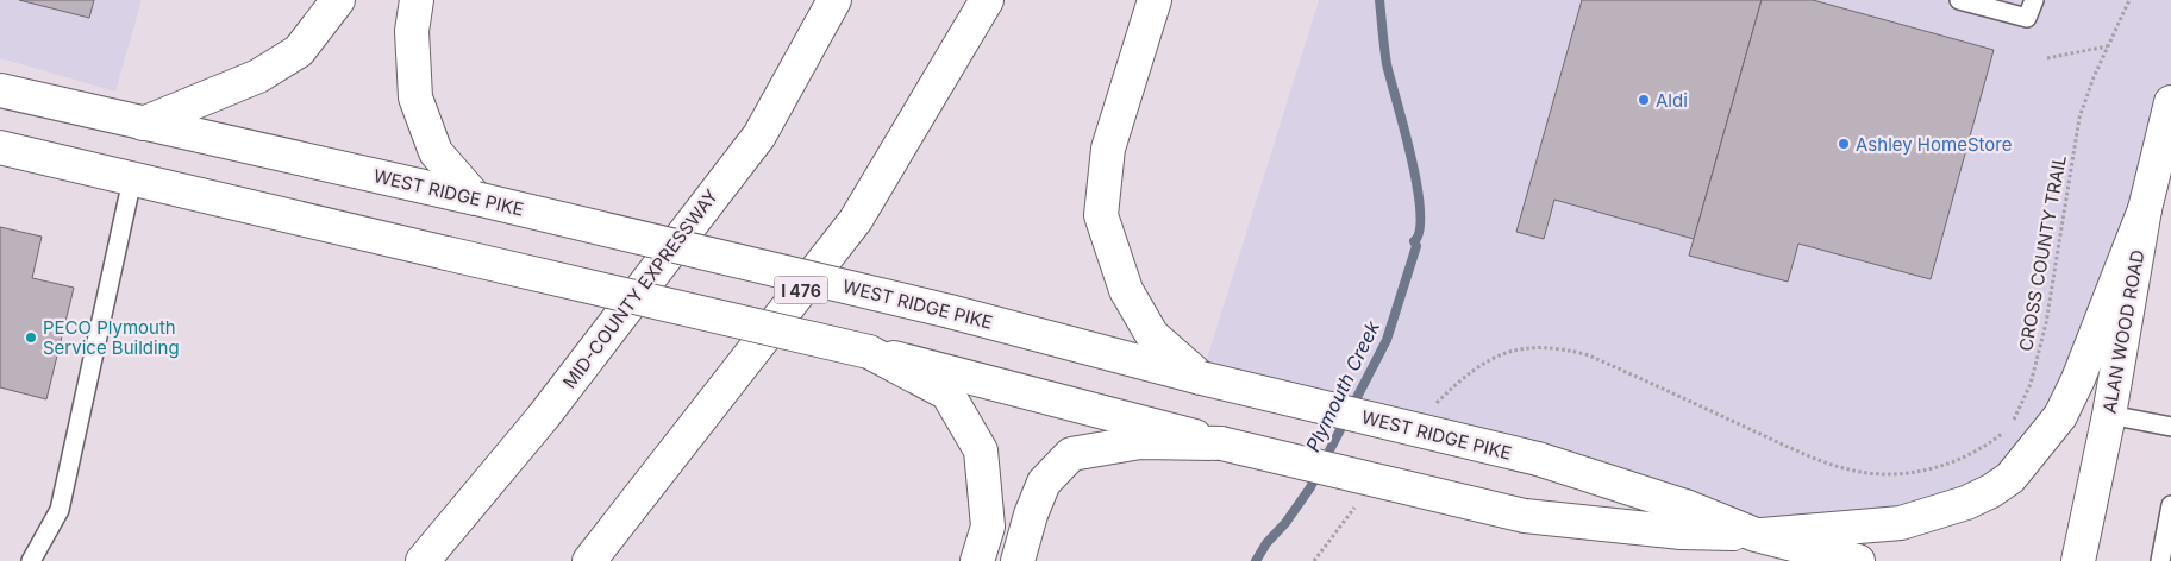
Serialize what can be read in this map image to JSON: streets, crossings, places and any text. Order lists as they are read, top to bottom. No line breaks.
{"streets":{"main road":["WEST RIDGE PIKE","MID-COUNTY EXPRESSWAY","I 476","ALAN WOOD ROAD"],"path":["CROSS COUNTY TRAIL"]},"water":["Plymouth Creek"],"places":["Aldi","Ashley HomeStore","PECO Plymouth Service Building"]}
